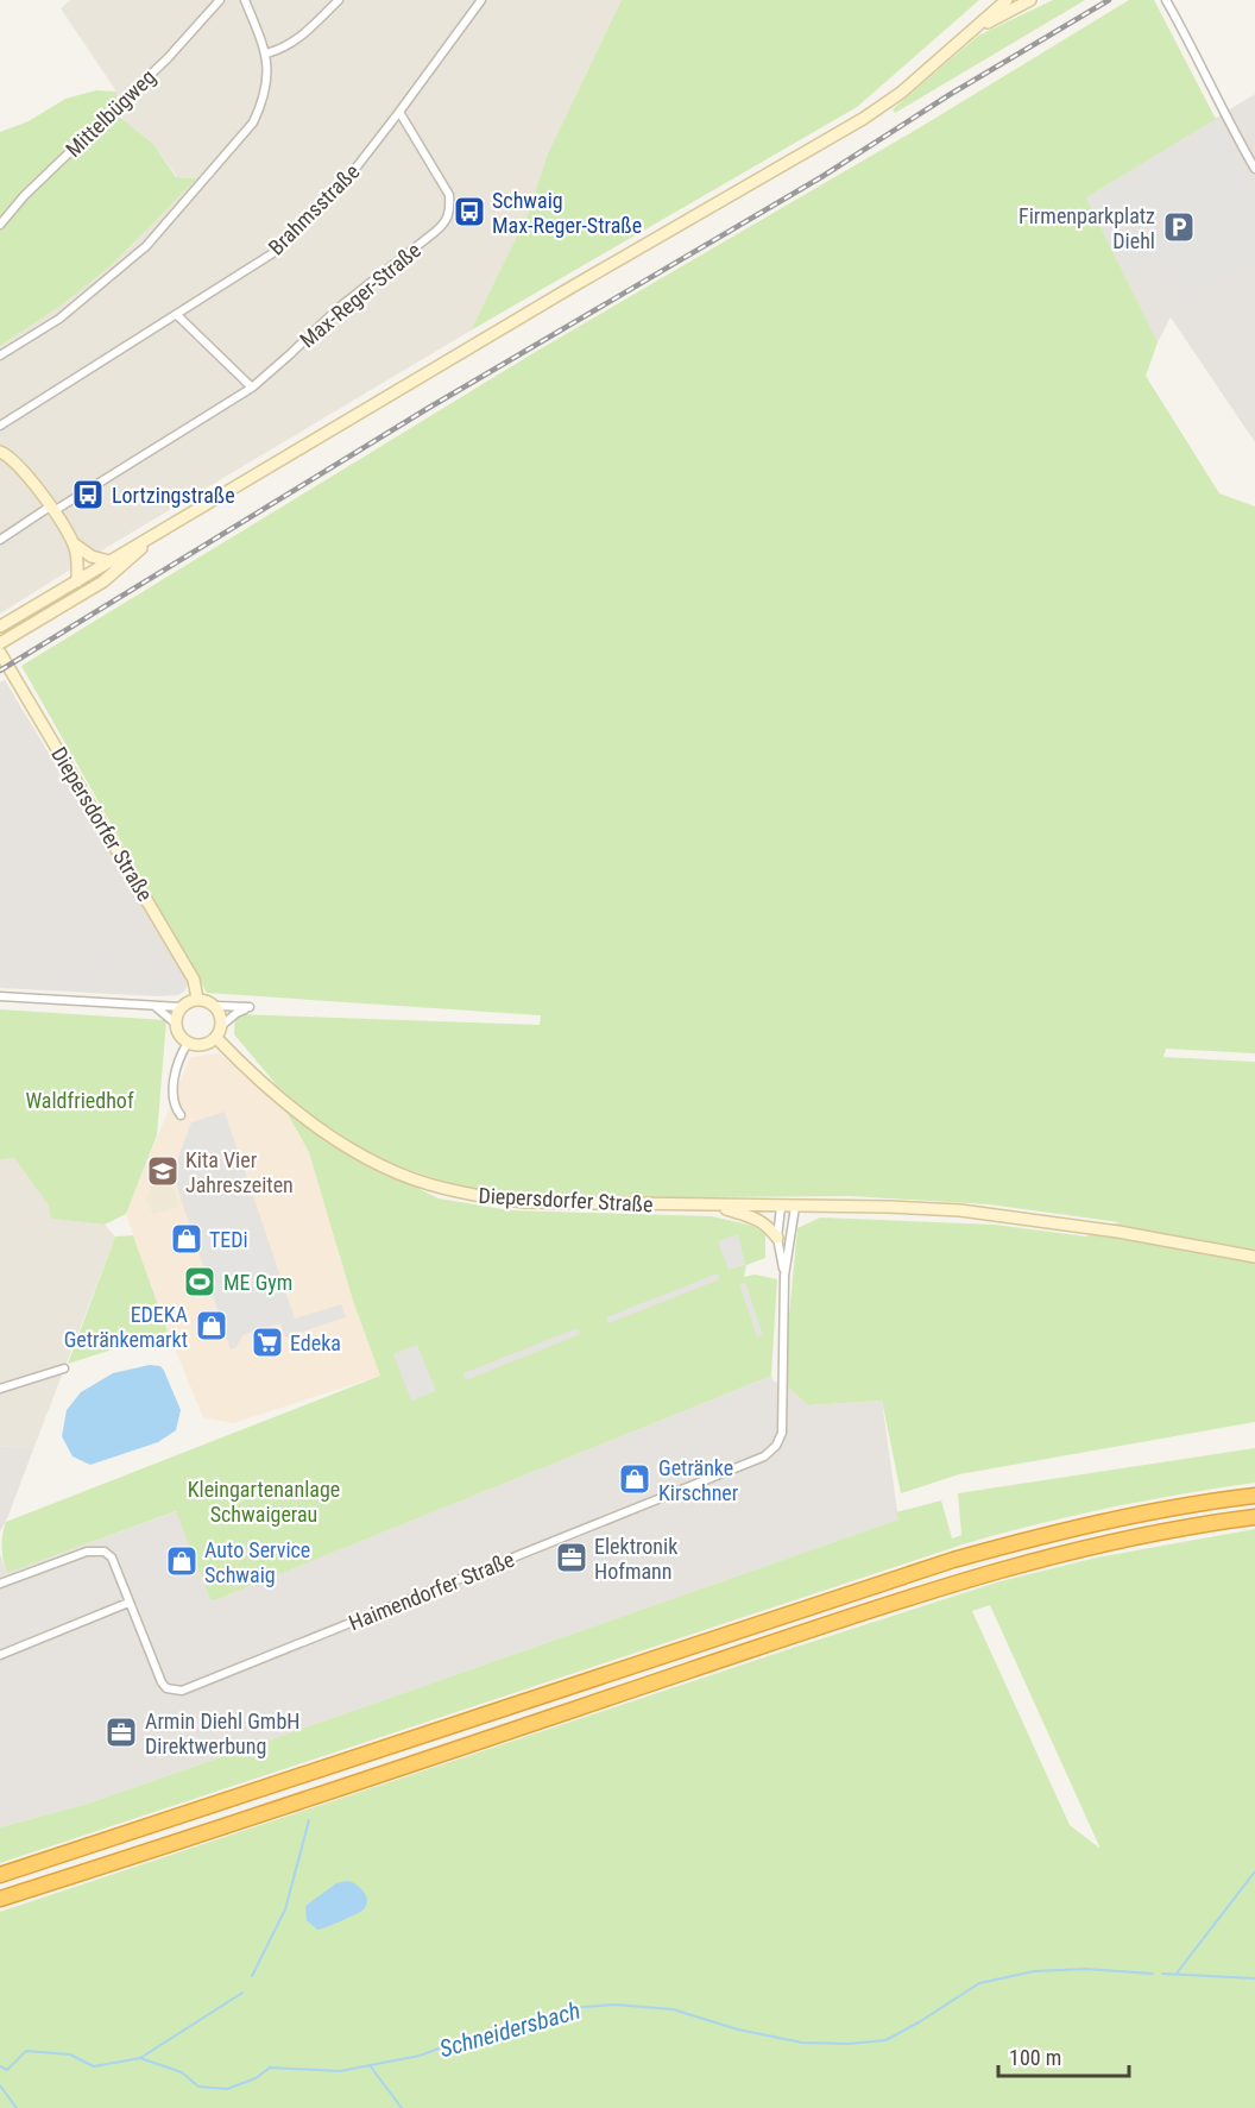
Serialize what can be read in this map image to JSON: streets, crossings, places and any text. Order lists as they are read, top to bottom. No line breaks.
{"streets":{"street":["Mittelbügweg","Brahmsstraße","Max-Reger-Straße","Diepersdorfer Straße","Haimendorfer Straße"]},"crossings":[["Brahmsstraße","Max-Reger-Straße"],["Diepersdorfer Straße","Haimendorfer Straße"]],"water":["Schneidersbach"],"parks":["Waldfriedhof","Kleingartenanlage Schwaigerau"],"places":{"bus stop":["Schwaig Max-Reger-Straße","Lortzingstraße"],"parking":["Firmenparkplatz Diehl"],"school or university":["Kita Vier Jahreszeiten"],"shop":["TEDi","EDEKA Getränkemarkt","Getränke Kirschner","Auto Service Schwaig"],"sports":["ME Gym"],"supermarket":["Edeka"],"office":["Elektronik Hofmann","Armin Diehl GmbH Direktwerbung"]},"scale_bar":"100 m"}
